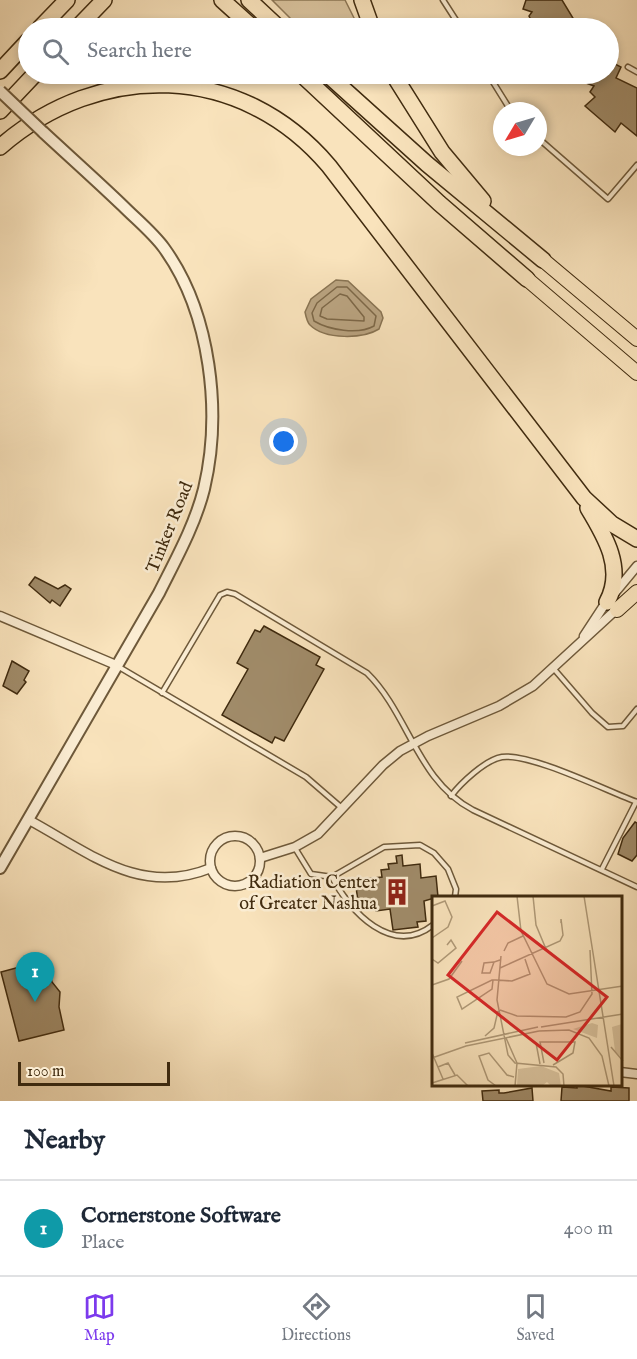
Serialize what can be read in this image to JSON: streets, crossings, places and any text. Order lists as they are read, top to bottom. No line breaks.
{"streets":{"street":["Tinker Road"]},"places":{"building":["Radiation Center of Greater Nashua"]},"scale_bar":"100 m","north":"bottom left","page":{"search":"Search here","pins":"1","scale":"100 m","heading":"Nearby","list":[{"mark":"1","name":"Cornerstone Software","note":"Place","value":"400 m"}],"nav":["Map","Directions","Saved"]}}
